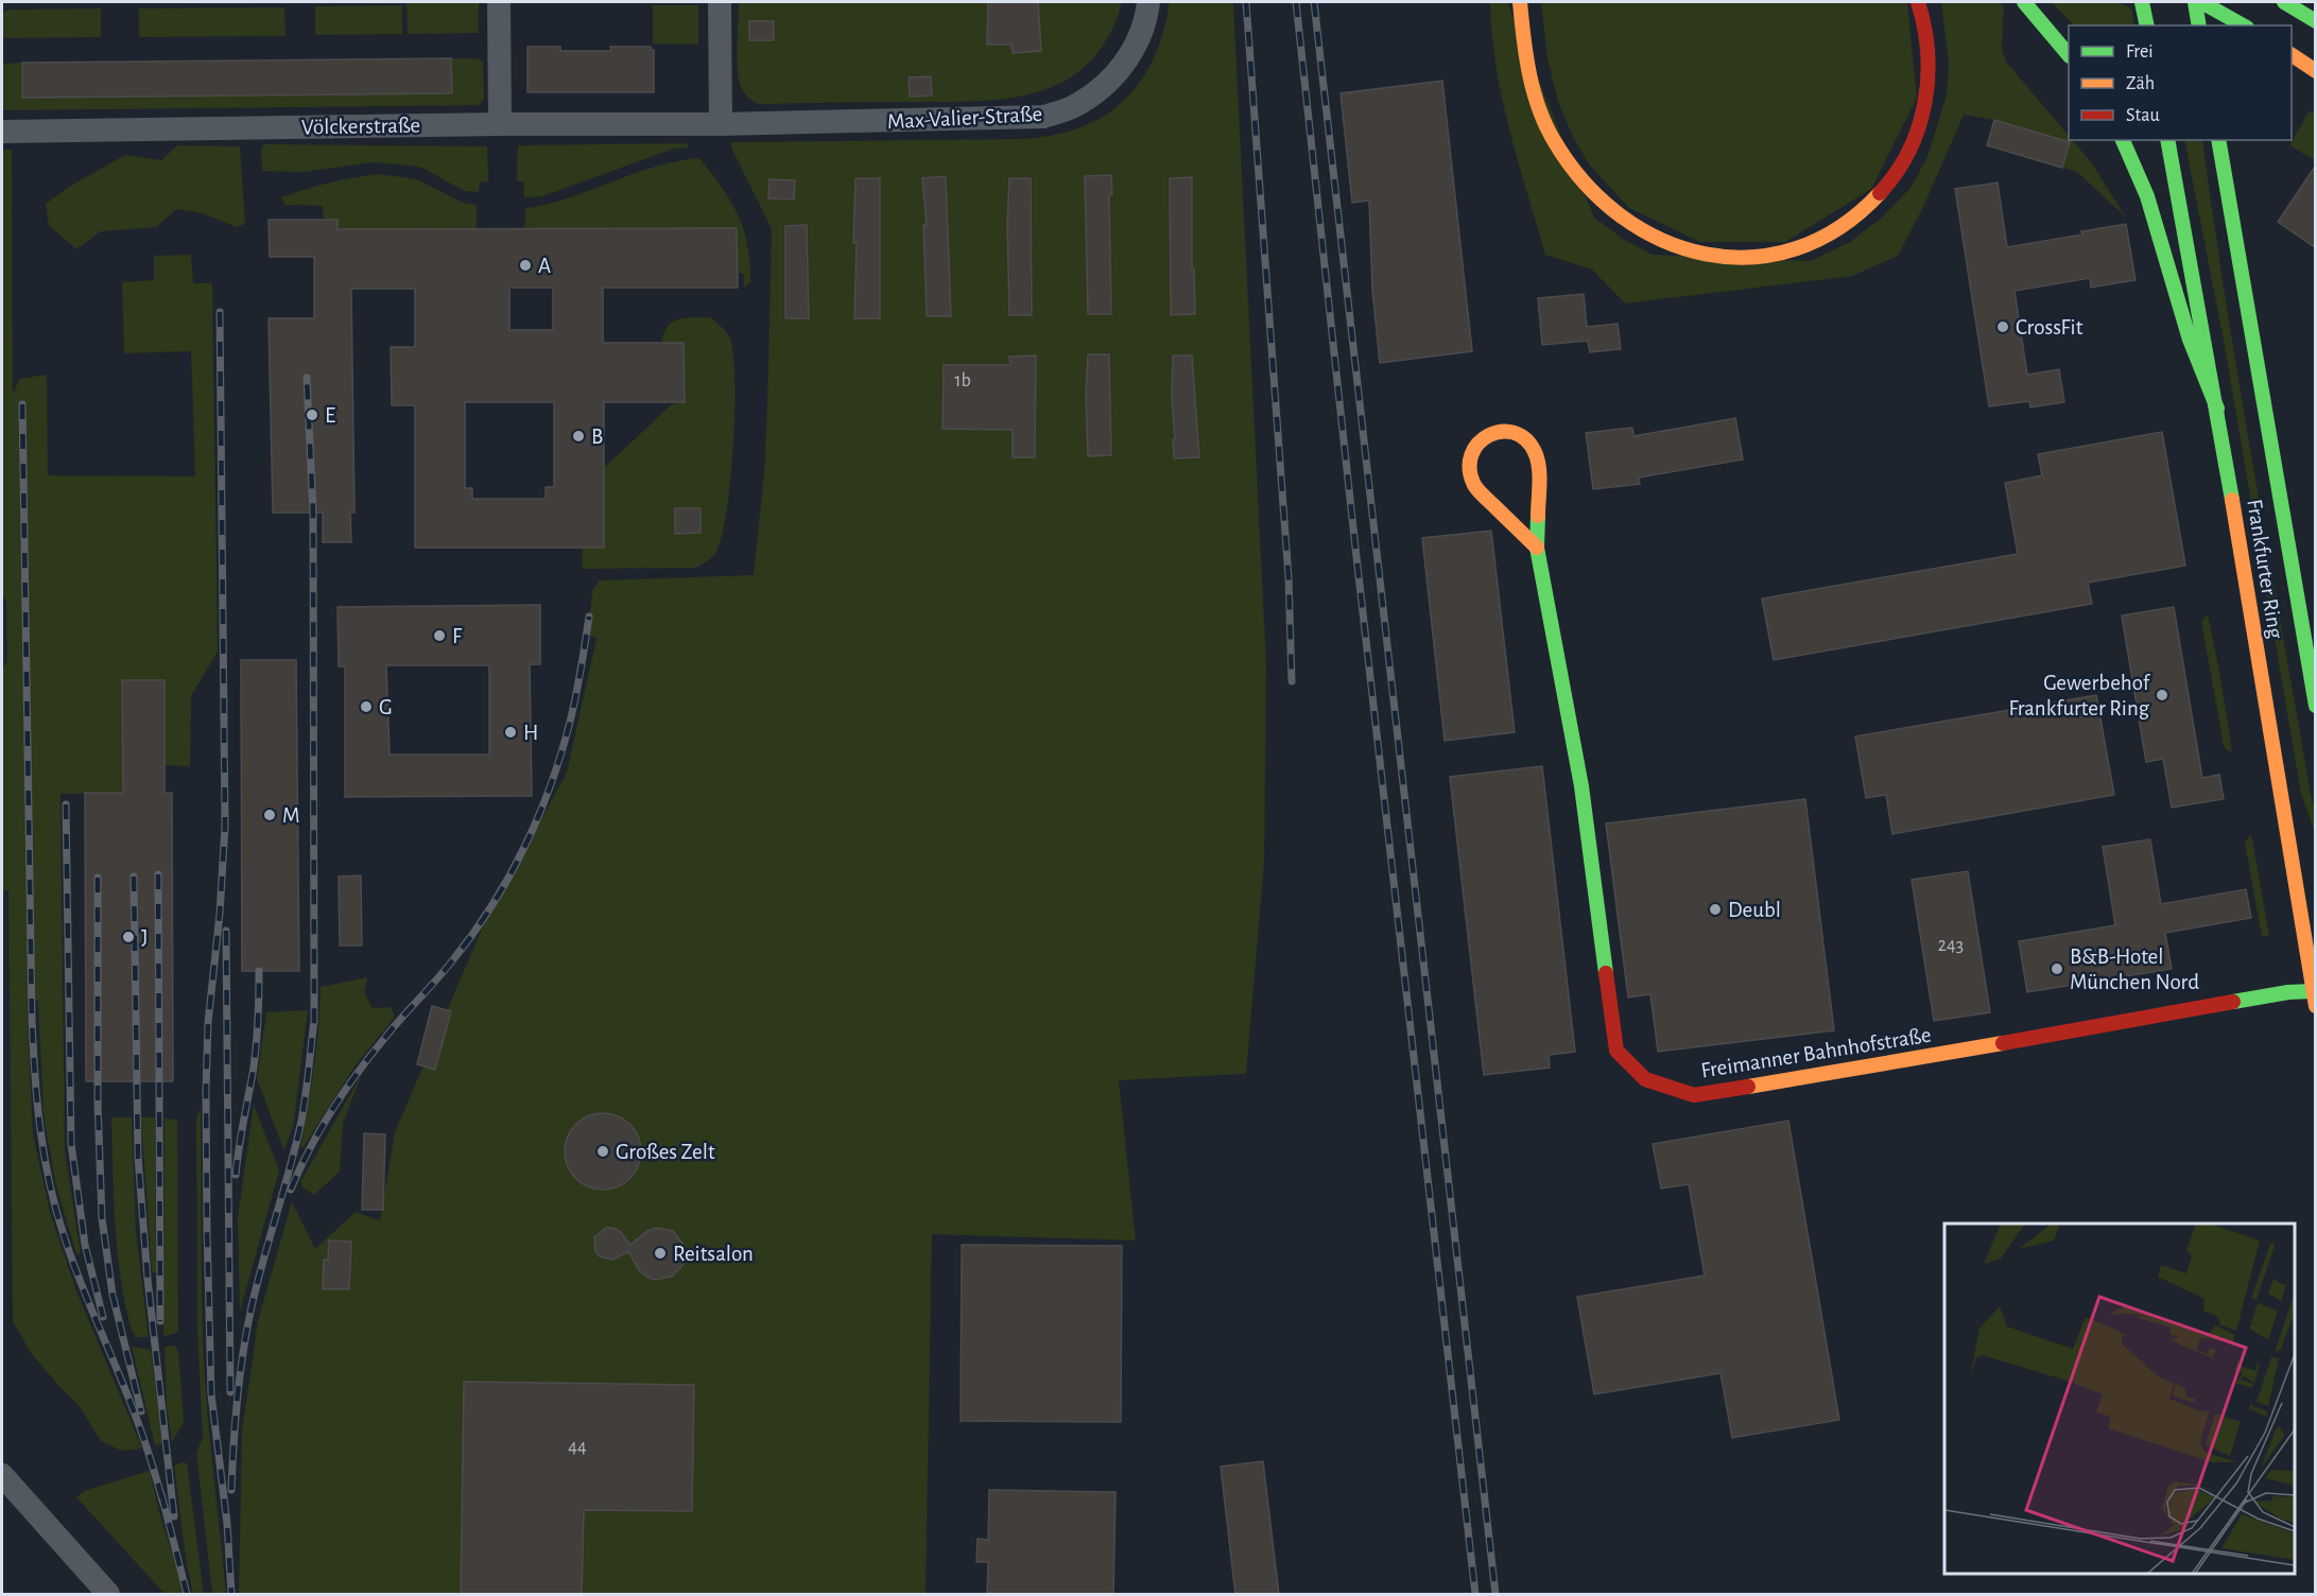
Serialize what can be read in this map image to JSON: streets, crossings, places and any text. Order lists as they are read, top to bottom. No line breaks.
{"streets":{"main road":["Frankfurter Ring","Freimanner Bahnhofstraße"],"street":["Max-Valier-Straße","Völckerstraße"]},"crossings":[["Max-Valier-Straße","Völckerstraße"],["Frankfurter Ring","Freimanner Bahnhofstraße"]],"places":["A","CrossFit","E","B","F","Gewerbehof Frankfurter Ring","G","H","M","Deubl","J","B&B-Hotel München Nord","Großes Zelt","Reitsalon"],"house_numbers":["1b","243","44"],"legend":["Frei","Zäh","Stau"]}
